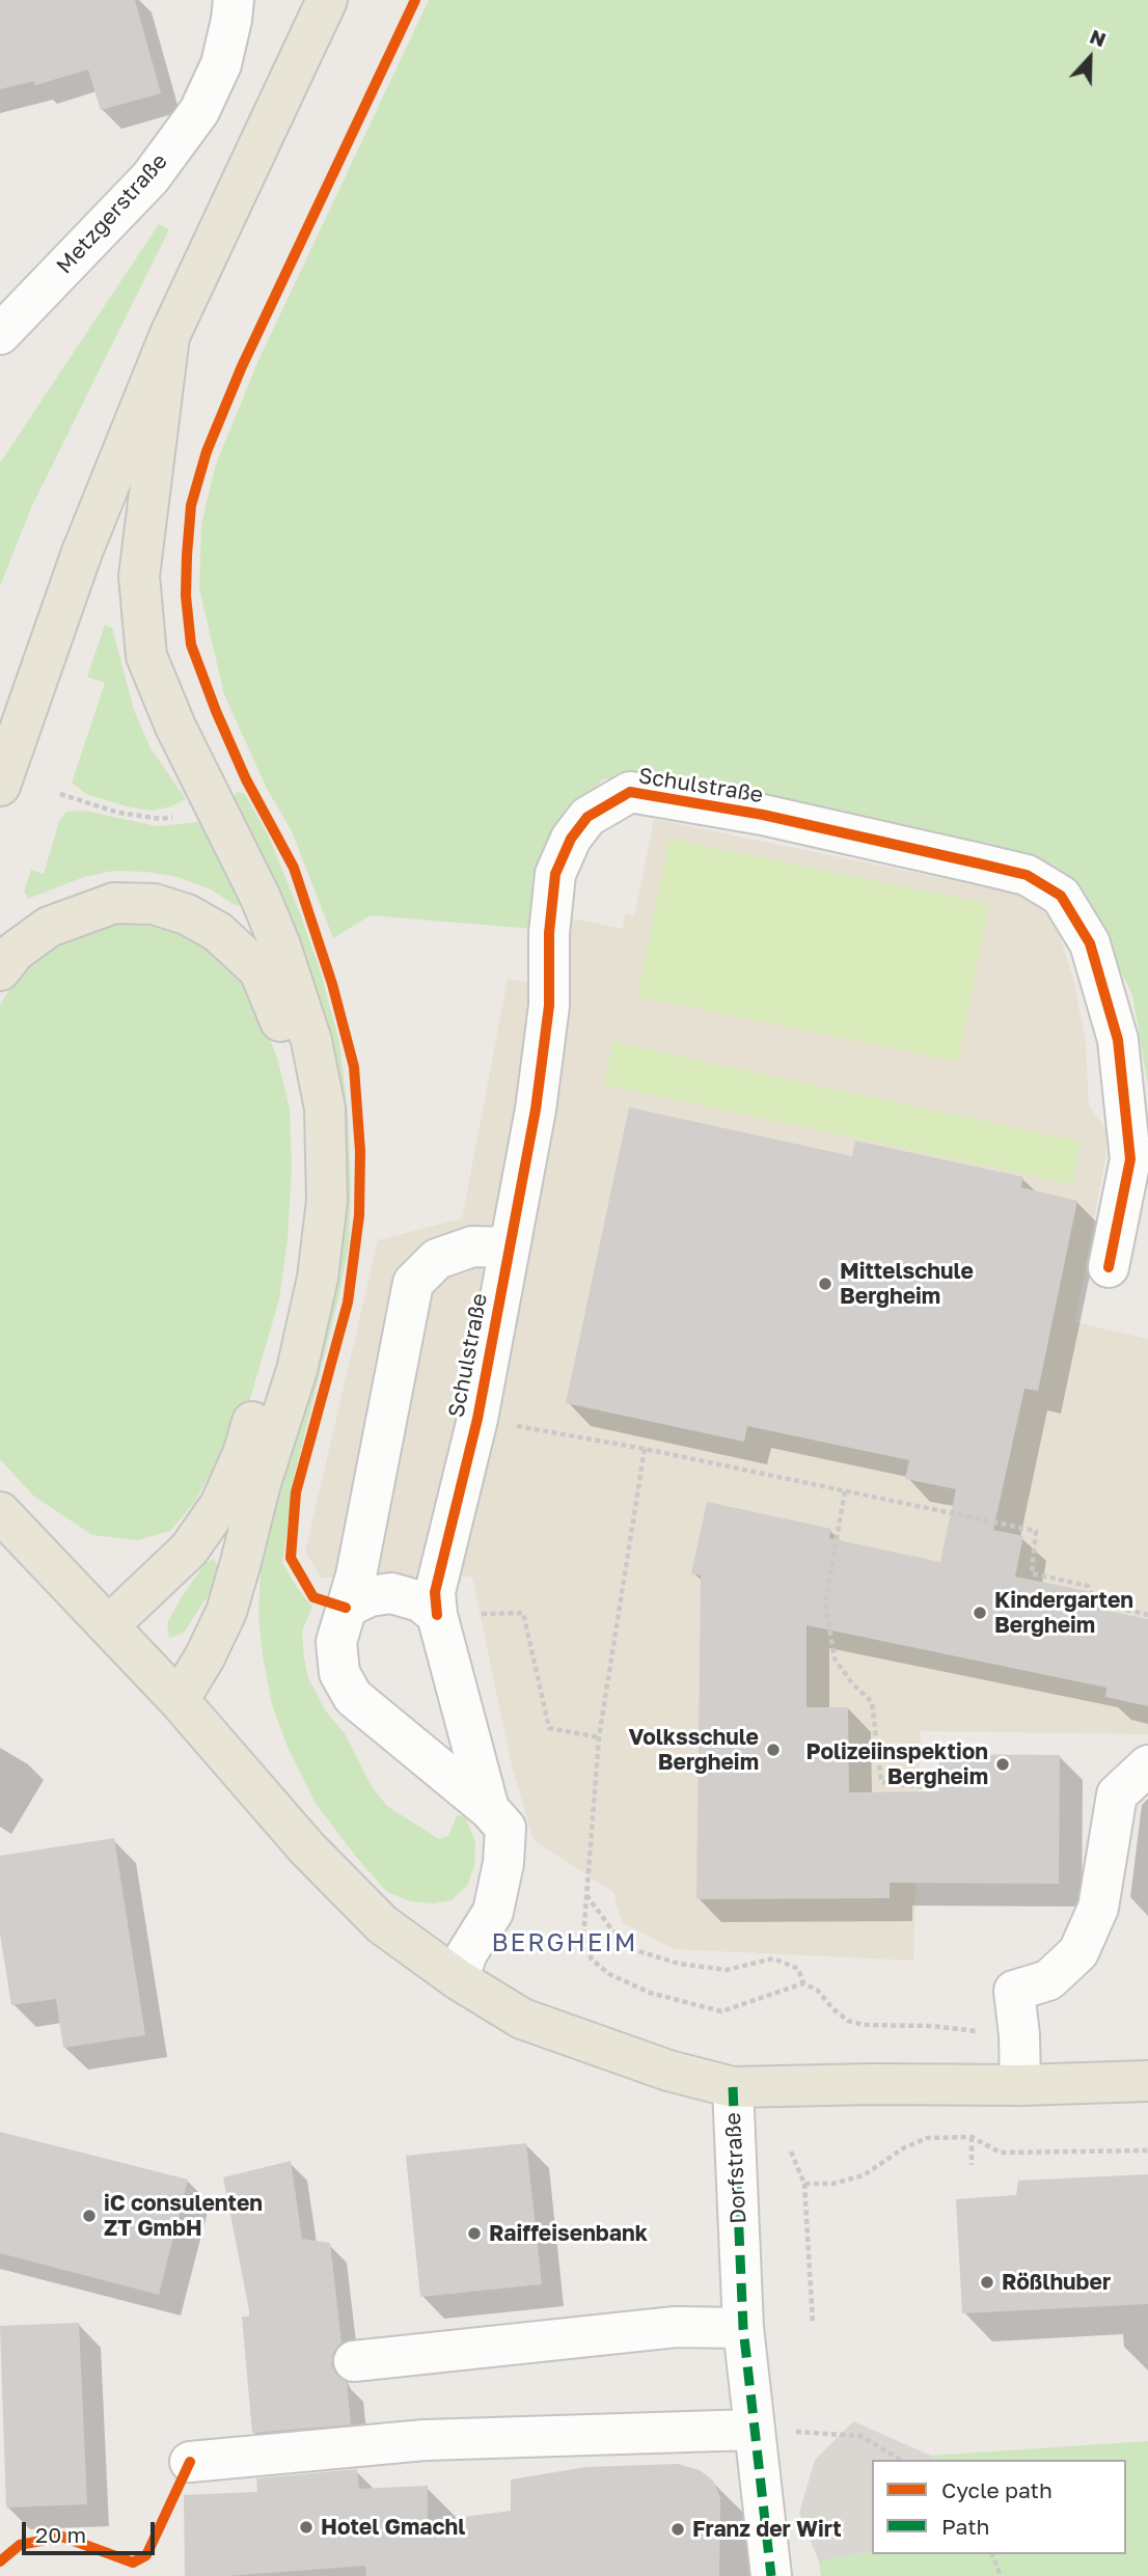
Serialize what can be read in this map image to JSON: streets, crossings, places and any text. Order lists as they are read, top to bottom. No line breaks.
{"streets":{"main road":["Dorfstraße"],"street":["Metzgerstraße","Schulstraße"]},"districts":["BERGHEIM"],"places":["Mittelschule Bergheim","Kindergarten Bergheim","Volksschule Bergheim","Polizeiinspektion Bergheim","iC consulenten ZT GmbH","Raiffeisenbank","Rößlhuber","Hotel Gmachl","Franz der Wirt"],"legend":["Cycle path","Path"],"scale_bar":"20 m","north":"top"}
